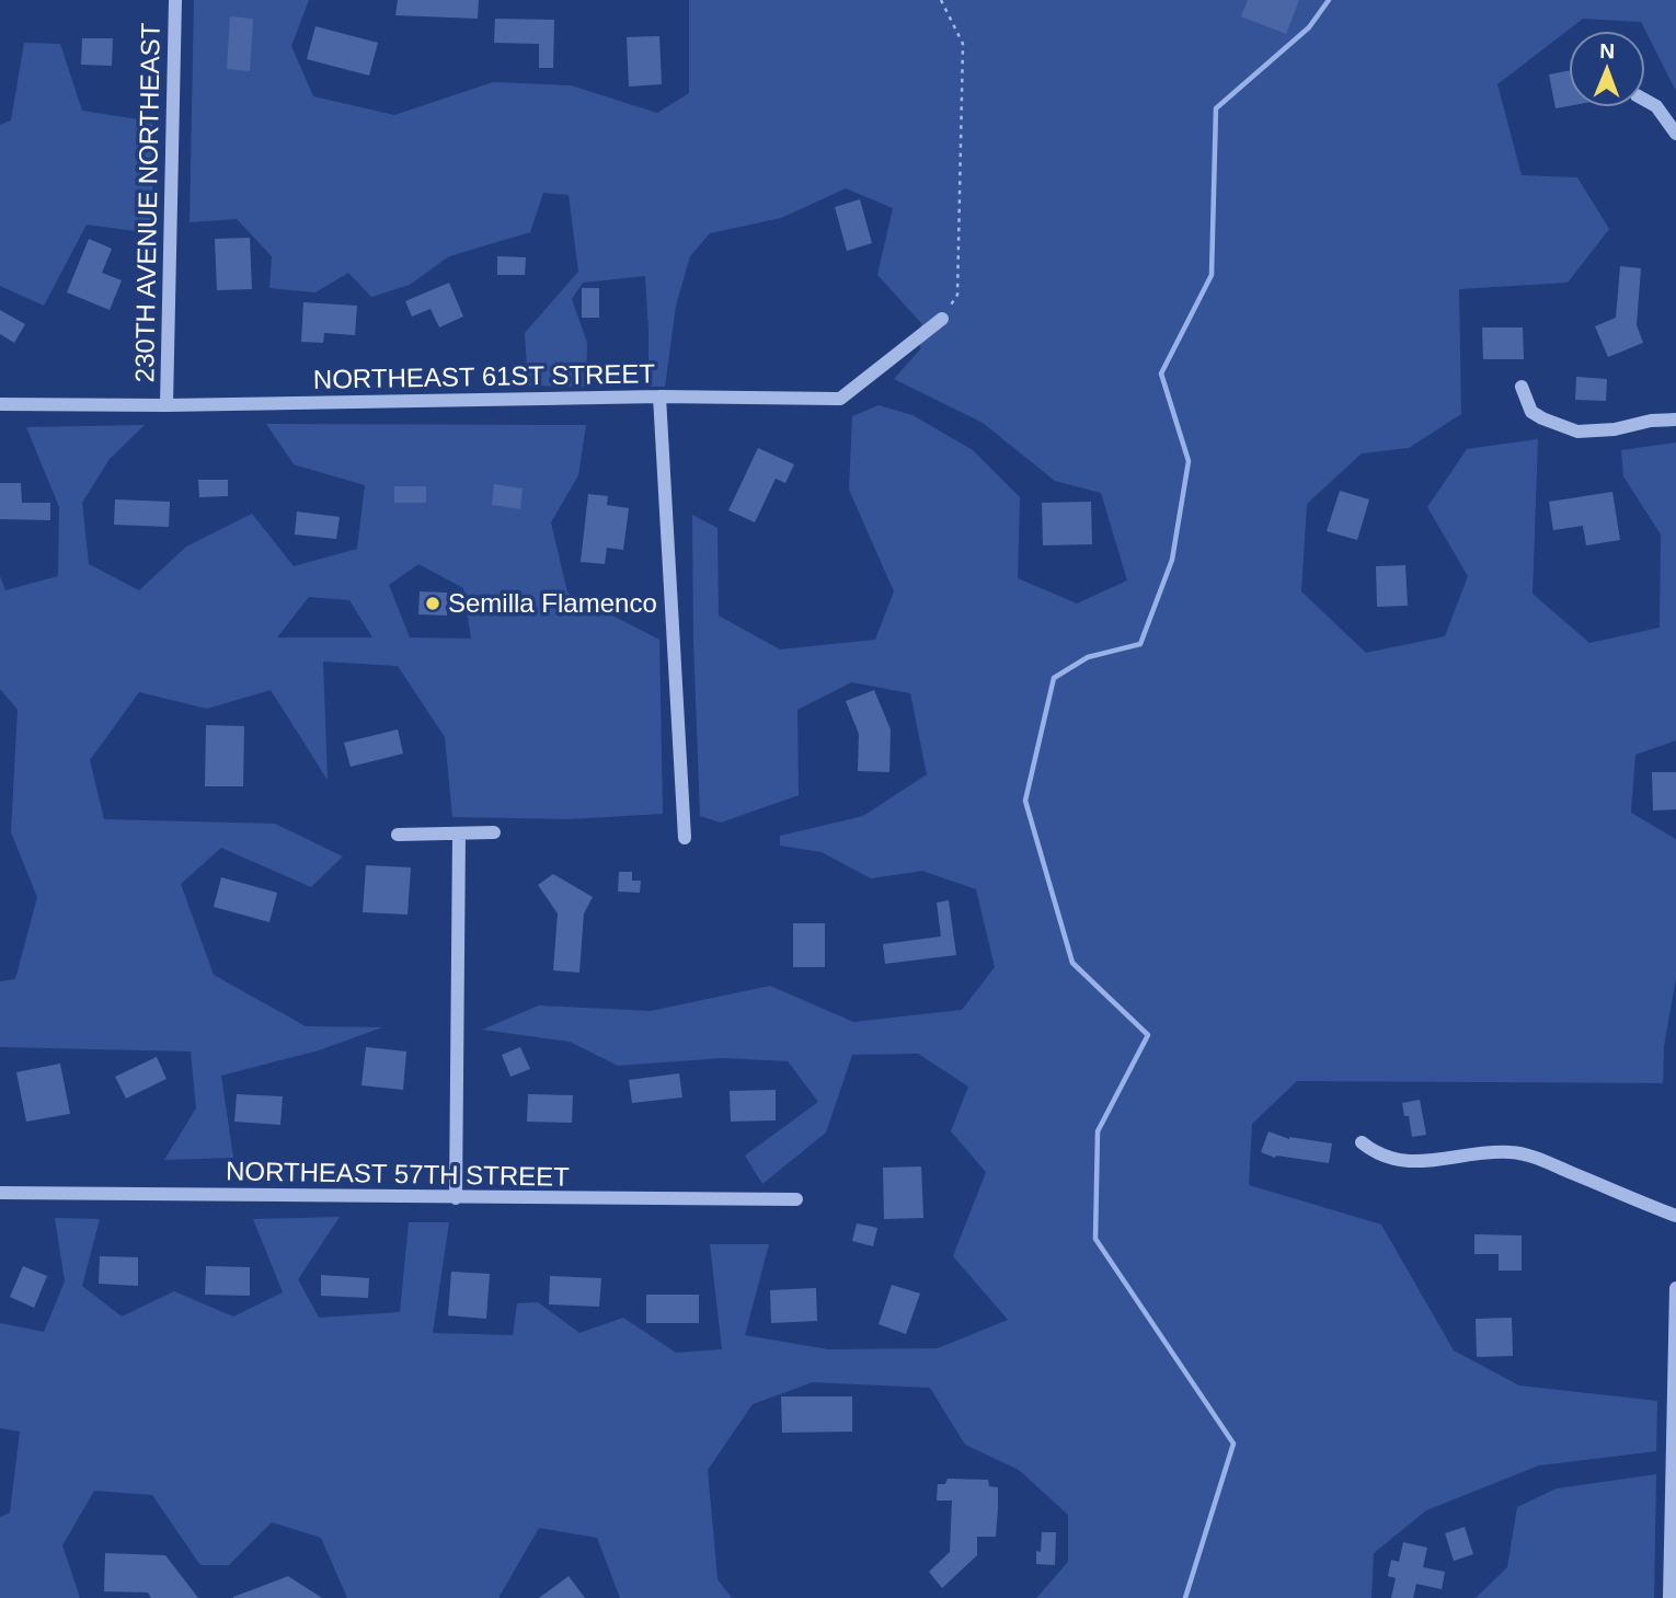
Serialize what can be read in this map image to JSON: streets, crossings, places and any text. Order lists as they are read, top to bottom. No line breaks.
{"streets":{"street":["230TH AVENUE NORTHEAST","NORTHEAST 61ST STREET","NORTHEAST 57TH STREET"]},"crossings":[["230TH AVENUE NORTHEAST","NORTHEAST 61ST STREET"]],"places":["Semilla Flamenco"],"north":"top"}
